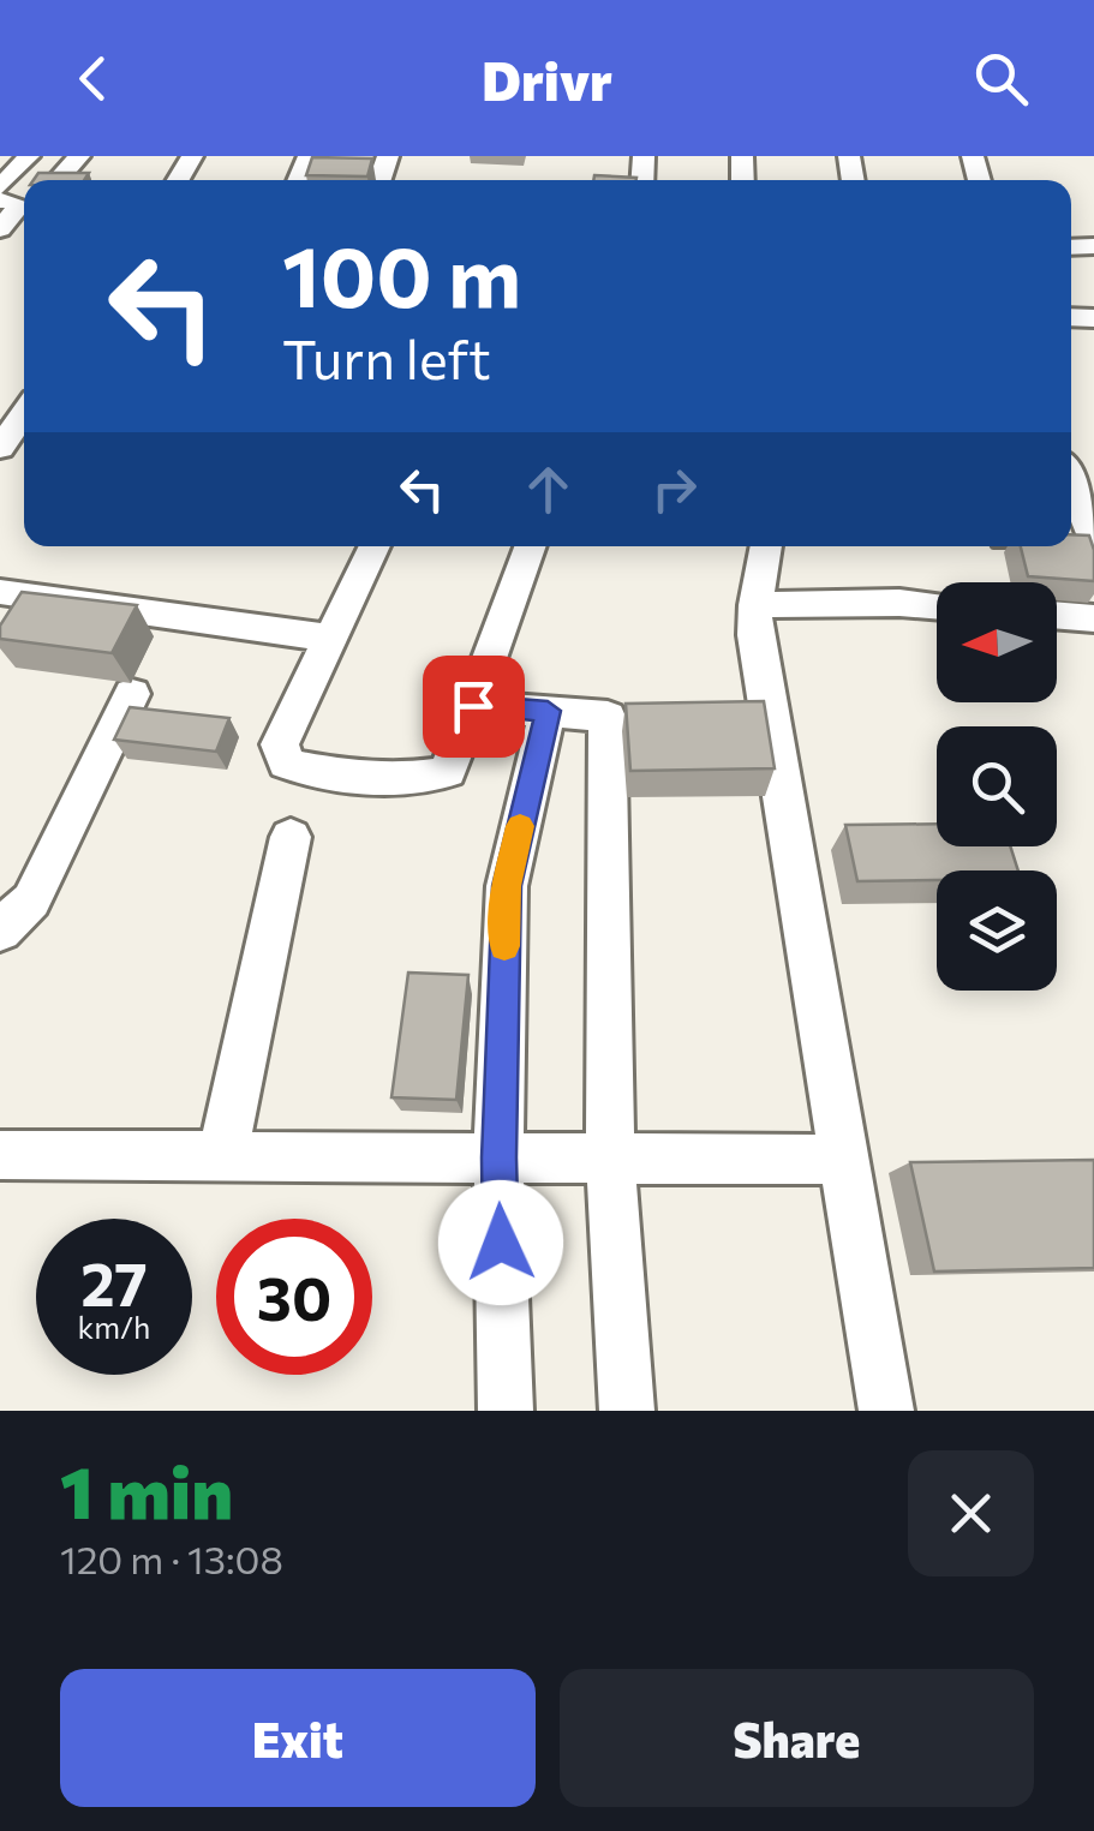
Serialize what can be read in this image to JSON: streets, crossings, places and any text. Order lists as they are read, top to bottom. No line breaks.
{"north":"left","page":{"header":"Drivr","turn":["100 m","Turn left"],"speed":"27 km/h","limit":"30","heading":["1 min","120 m · 13:08"],"buttons":["Exit","Share"]}}
